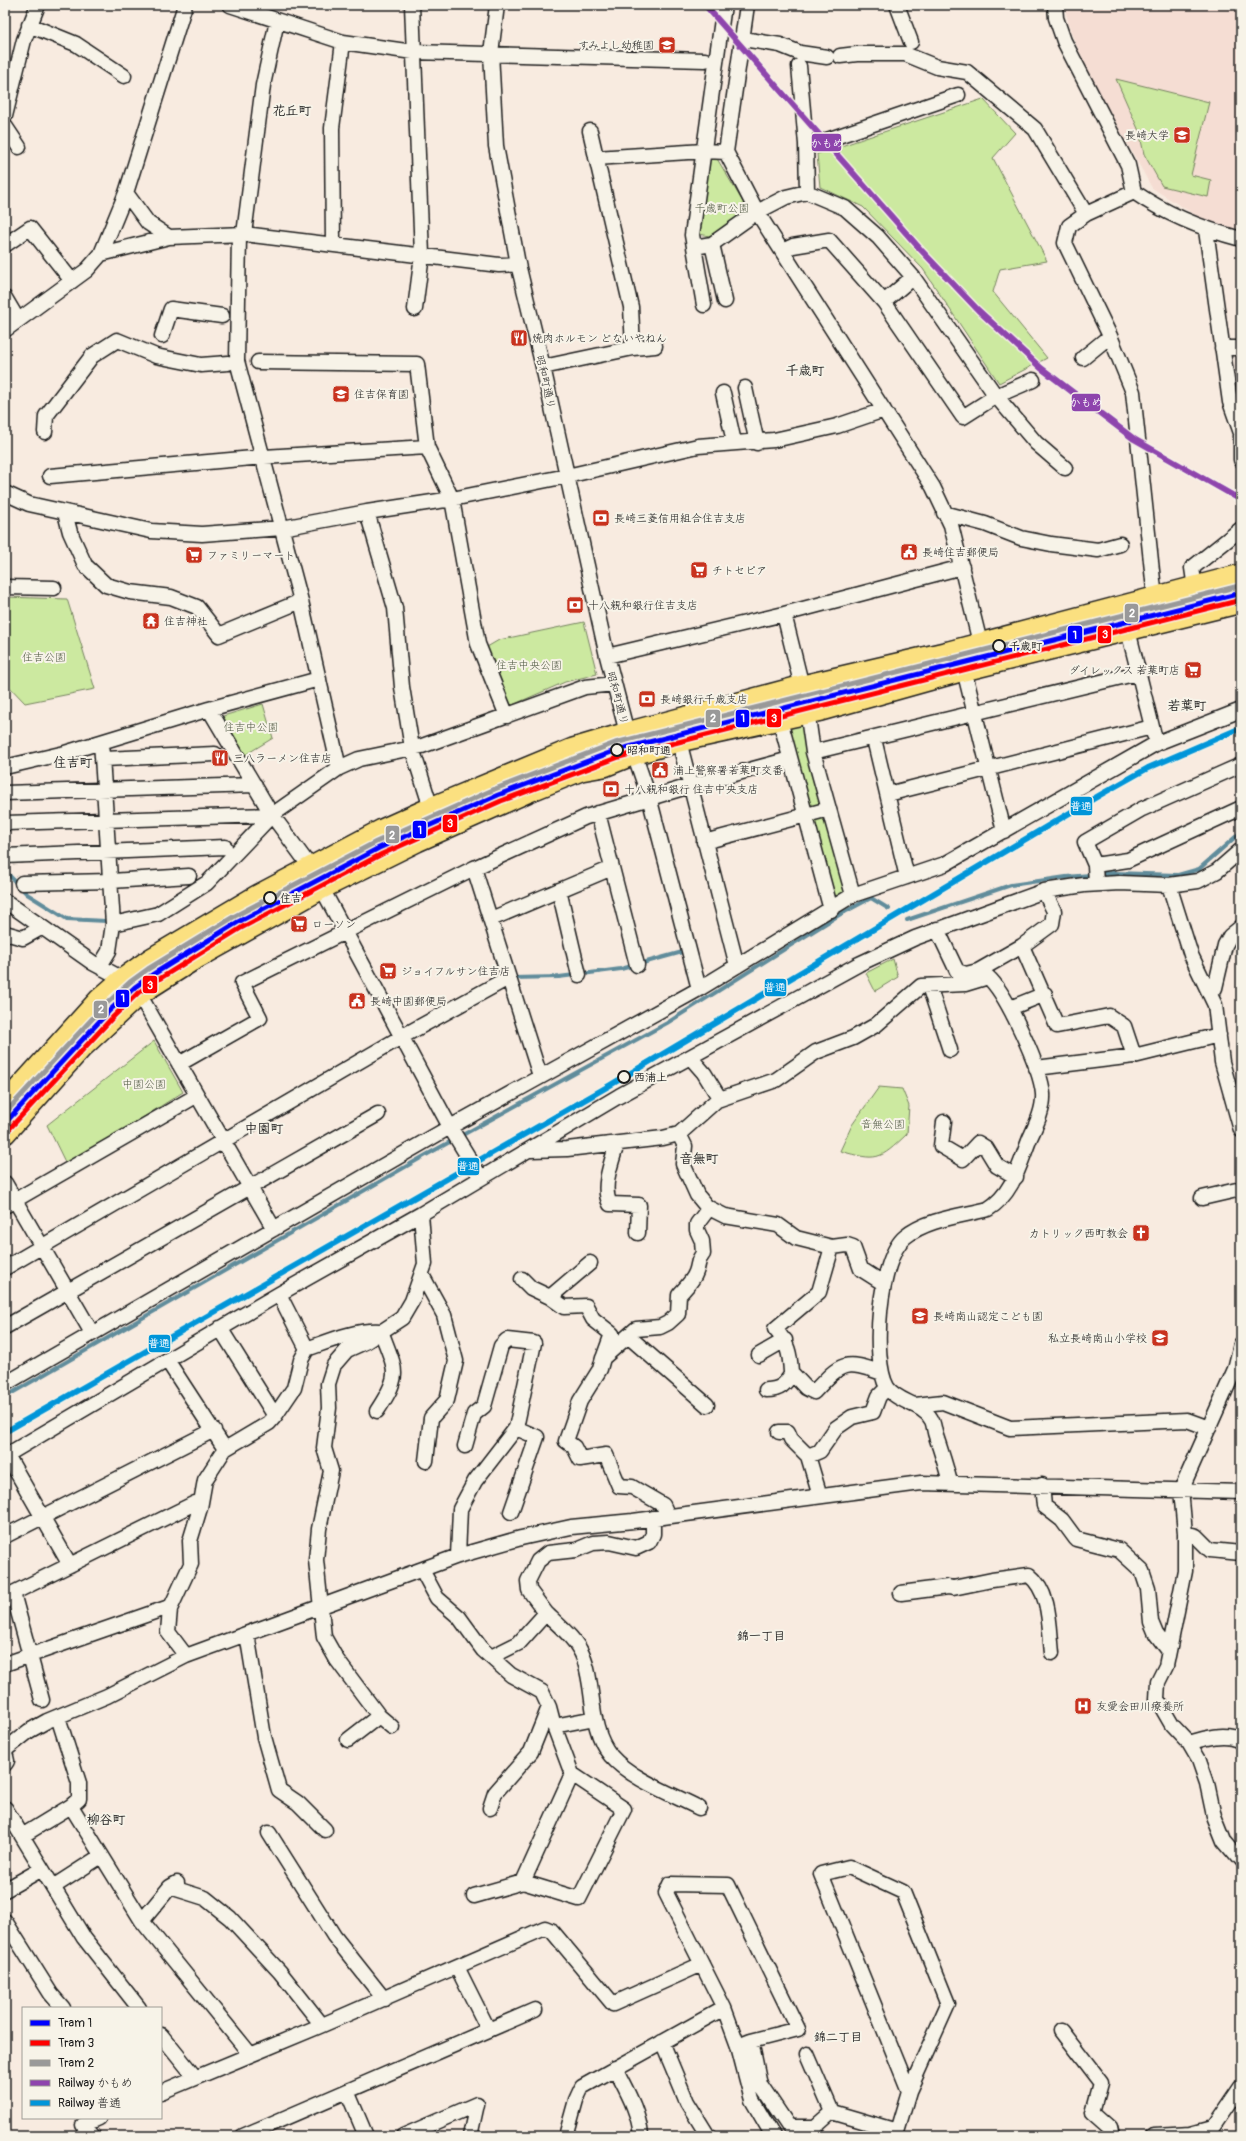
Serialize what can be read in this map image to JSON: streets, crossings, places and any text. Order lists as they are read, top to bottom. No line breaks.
{"streets":{"street":["昭和町通り"]},"districts":["花丘町","千歳町","若葉町","住吉町","中園町","音無町","錦一丁目","柳谷町","錦二丁目"],"parks":["千歳町公園","住吉公園","住吉中央公園","住吉中公園","中園公園","音無公園"],"places":{"school or university":["すみよし幼稚園","長崎大学","住吉保育園","長崎南山認定こども園","私立長崎南山小学校"],"restaurant":["焼肉ホルモン どないやねん","三八ラーメン住吉店"],"bank":["長崎三菱信用組合住吉支店","十八親和銀行住吉支店","長崎銀行千歳支店","十八親和銀行 住吉中央支店"],"public building":["長崎住吉郵便局","浦上警察署若葉町交番","長崎中園郵便局"],"supermarket":["ファミリーマート","チトセピア","ダイレックス 若葉町店","ローソン","ジョイフルサン住吉店"],"temple":["住吉神社"],"other":["千歳町","昭和町通","住吉","西浦上"],"church":["カトリック西町教会"],"hospital":["友愛会田川療養所"]},"lines":["rail line かもめ","tram line 2","tram line 1","tram line 3","rail line 普通"],"legend":["Tram 1","Tram 3","Tram 2","Railway かもめ","Railway 普通"]}
